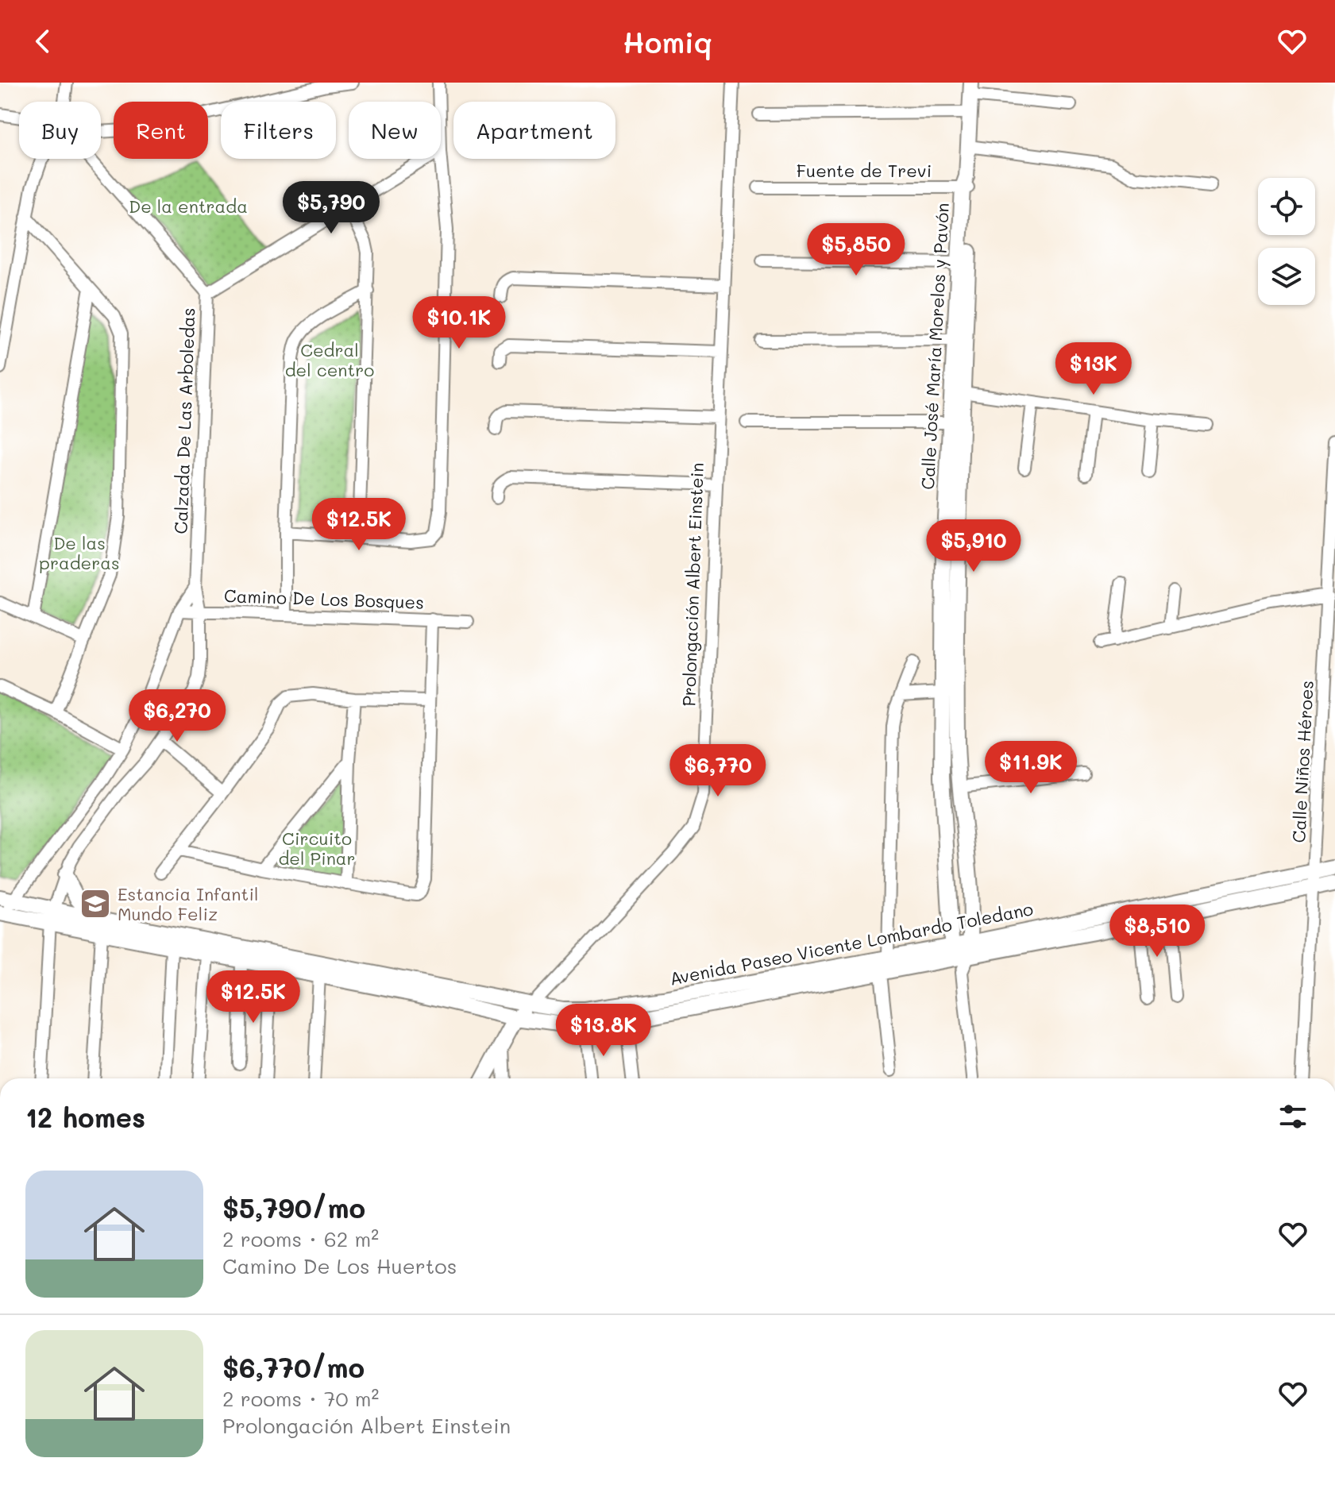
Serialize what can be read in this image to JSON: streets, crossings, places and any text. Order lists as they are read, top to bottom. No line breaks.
{"streets":{"main road":["Calle José María Morelos y Pavón","Prolongación Albert Einstein","Avenida Paseo Vicente Lombardo Toledano"],"street":["Fuente de Trevi","Calzada De Las Arboledas","Camino De Los Bosques","Calle Niños Héroes"]},"crossings":[["Fuente de Trevi","Calle José María Morelos y Pavón"],["Calle José María Morelos y Pavón","Avenida Paseo Vicente Lombardo Toledano"],["Calzada De Las Arboledas","Camino De Los Bosques"],["Calzada De Las Arboledas","Avenida Paseo Vicente Lombardo Toledano"],["Prolongación Albert Einstein","Avenida Paseo Vicente Lombardo Toledano"],["Calle Niños Héroes","Avenida Paseo Vicente Lombardo Toledano"]],"parks":["De la entrada","Cedral del centro","De las praderas","Circuito del Pinar"],"places":{"school or university":["Estancia Infantil Mundo Feliz"]},"page":{"header":"Homiq","chip":["Buy","Rent","Filters","New","Apartment"],"price":["$5,790","$5,850","$10.1K","$13K","$12.5K","$5,910","$6,270","$11.9K","$6,770","$8,510","$12.5K","$13.8K"],"heading":"12 homes","list":[{"name":"$5,790/mo","note":"2 rooms · 62 m² · Camino De Los Huertos"},{"name":"$6,770/mo","note":"2 rooms · 70 m² · Prolongación Albert Einstein"}]}}
